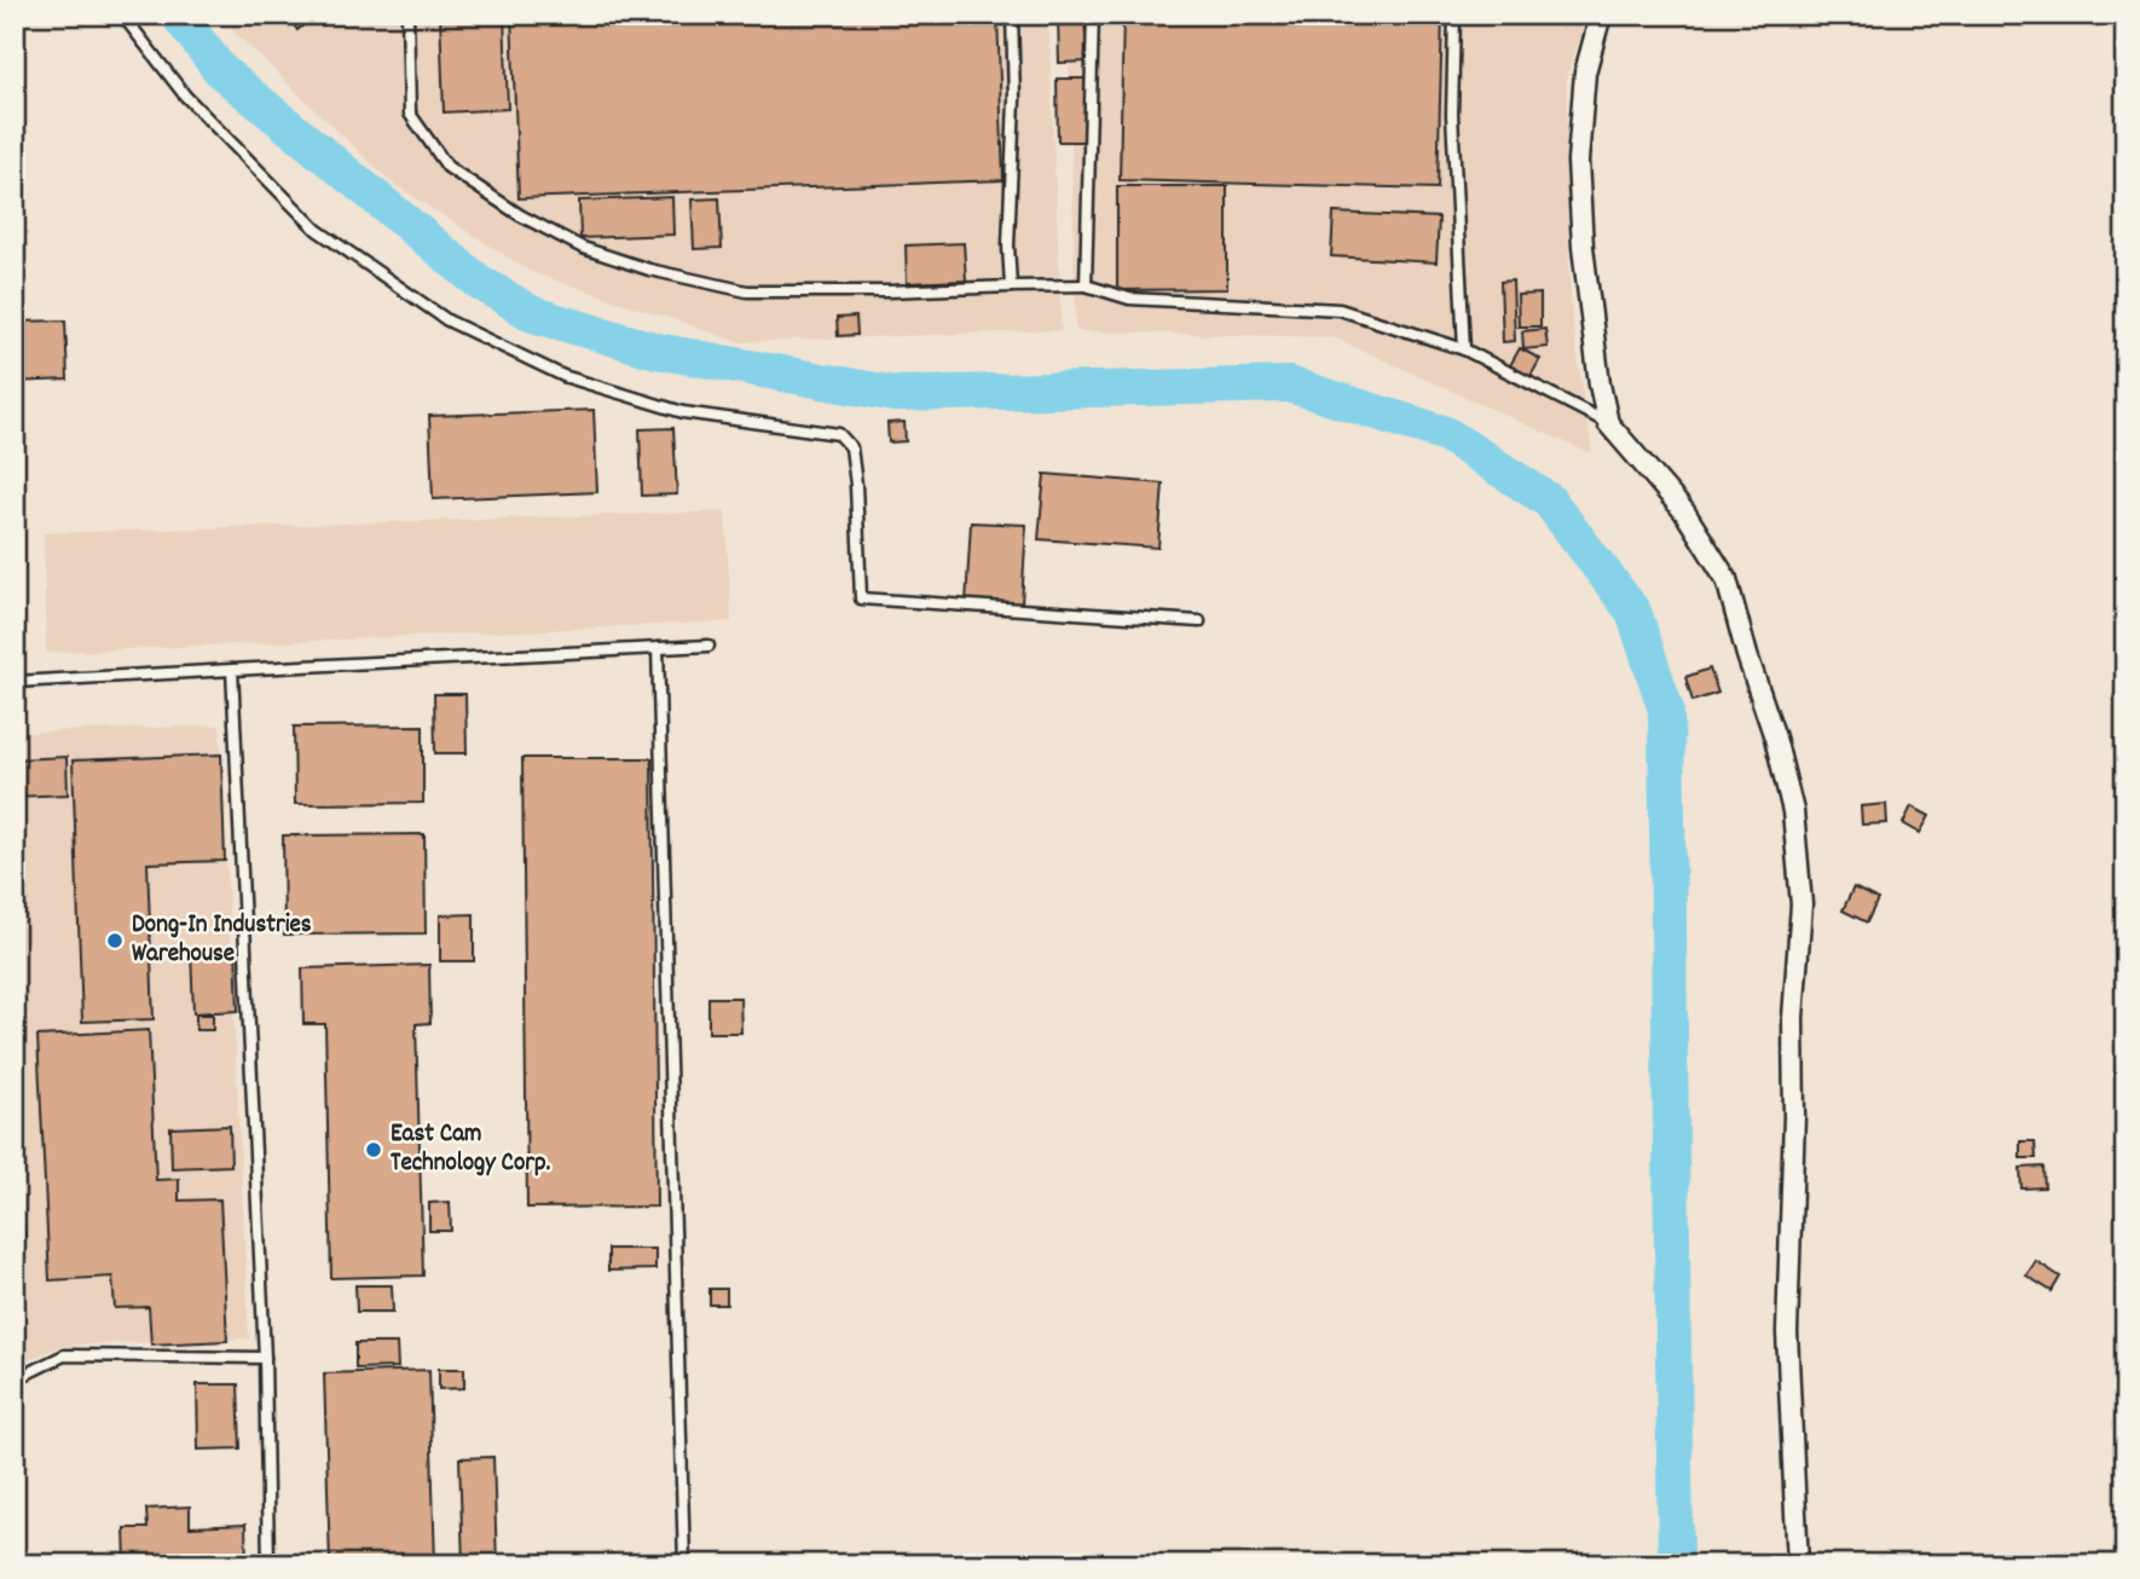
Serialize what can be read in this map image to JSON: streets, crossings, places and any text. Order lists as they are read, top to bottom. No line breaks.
{"places":["Dong-In Industries Warehouse","East Cam Technology Corp."]}
